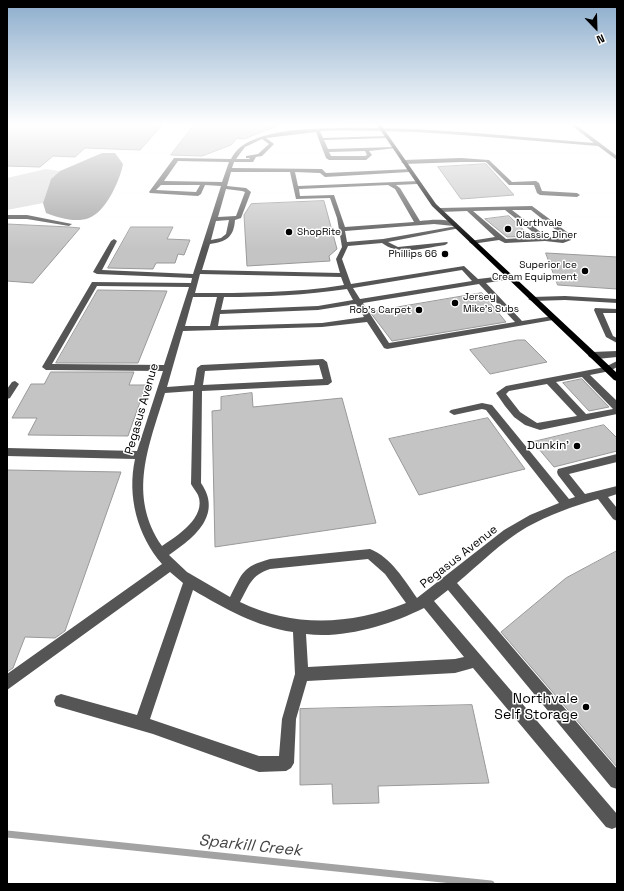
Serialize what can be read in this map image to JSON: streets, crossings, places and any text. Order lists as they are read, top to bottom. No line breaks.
{"streets":{"street":["Pegasus Avenue"]},"water":["Sparkill Creek"],"places":["Northvale Classic Diner","ShopRite","Phillips 66","Superior Ice Cream Equipment","Jersey Mike's Subs","Rob's Carpet","Dunkin'","Northvale Self Storage"],"north":"bottom right"}
